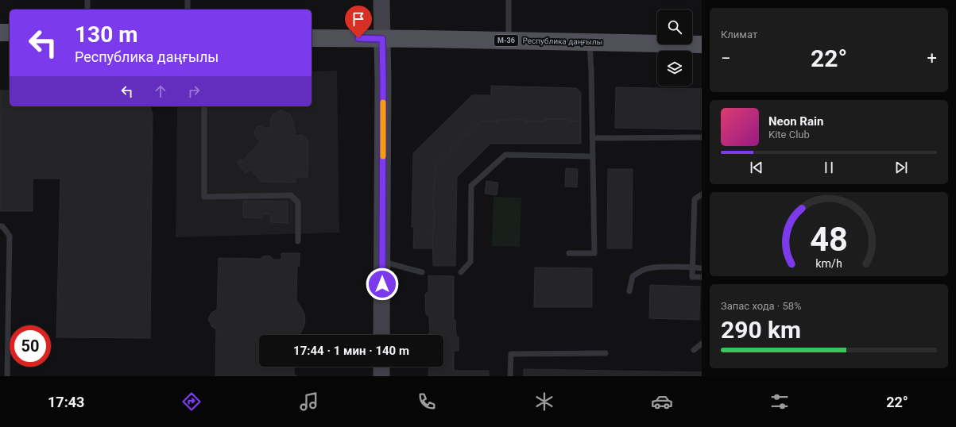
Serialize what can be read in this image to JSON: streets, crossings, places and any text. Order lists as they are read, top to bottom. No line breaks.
{"streets":{"main road":["M-36","Республика даңғылы"]},"page":{"tile":["Климат",["Запас хода · 58%","290 km"]],"turn":["130 m","Республика даңғылы"],"heat":["−","22°","+"],"song":["Neon Rain","Kite Club"],"limit":"50","trip":"17:44 · 1 мин · 140 m","tabs":["17:43","22°"],"gauge":["48","km/h"]}}
